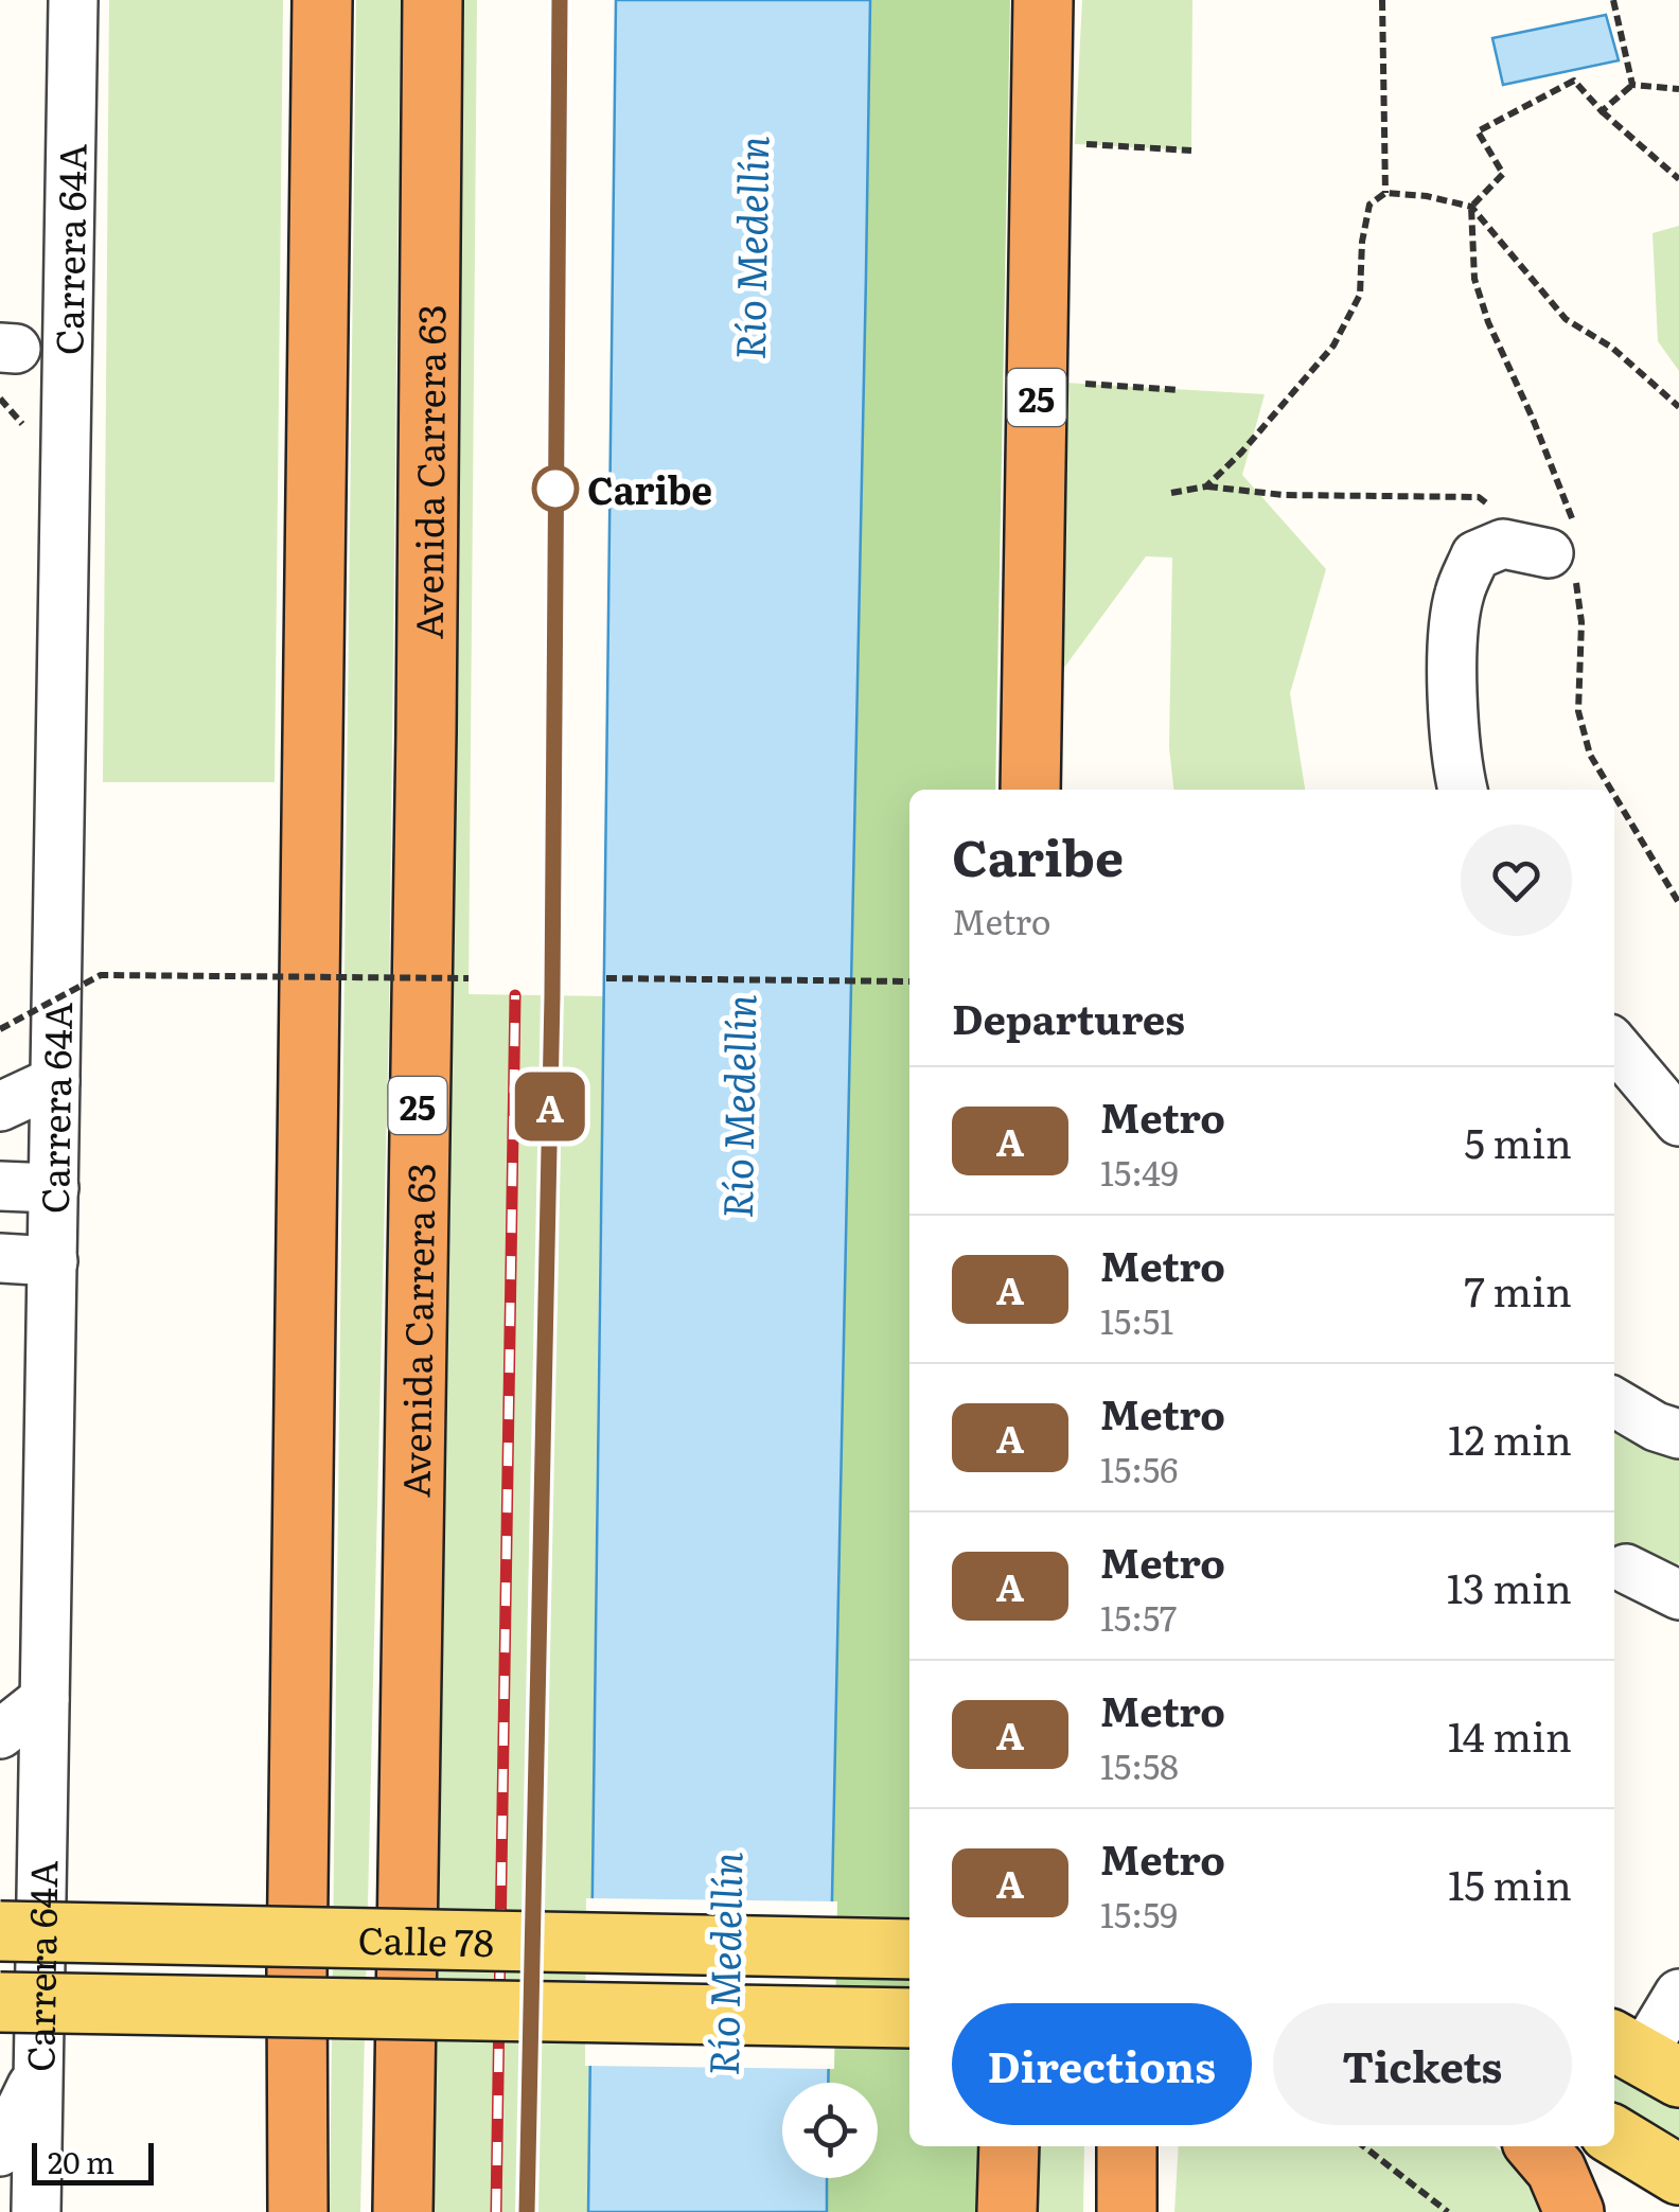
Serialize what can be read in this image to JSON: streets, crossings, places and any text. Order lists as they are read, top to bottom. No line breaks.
{"streets":{"highway":["25","Avenida Carrera 63"],"main road":["Calle 78"],"street":["Carrera 64A"]},"water":["Río Medellín"],"places":["Caribe"],"lines":["metro line A"],"scale_bar":"20 m","page":{"on_map":"A","heading":[["Caribe","Metro"],"Departures"],"list":[{"mark":"A","name":"Metro","note":"15:49","value":"5 min"},{"mark":"A","name":"Metro","note":"15:51","value":"7 min"},{"mark":"A","name":"Metro","note":"15:56","value":"12 min"},{"mark":"A","name":"Metro","note":"15:57","value":"13 min"},{"mark":"A","name":"Metro","note":"15:58","value":"14 min"},{"mark":"A","name":"Metro","note":"15:59","value":"15 min"}],"buttons":["Directions","Tickets"],"scale":"20 m"}}
